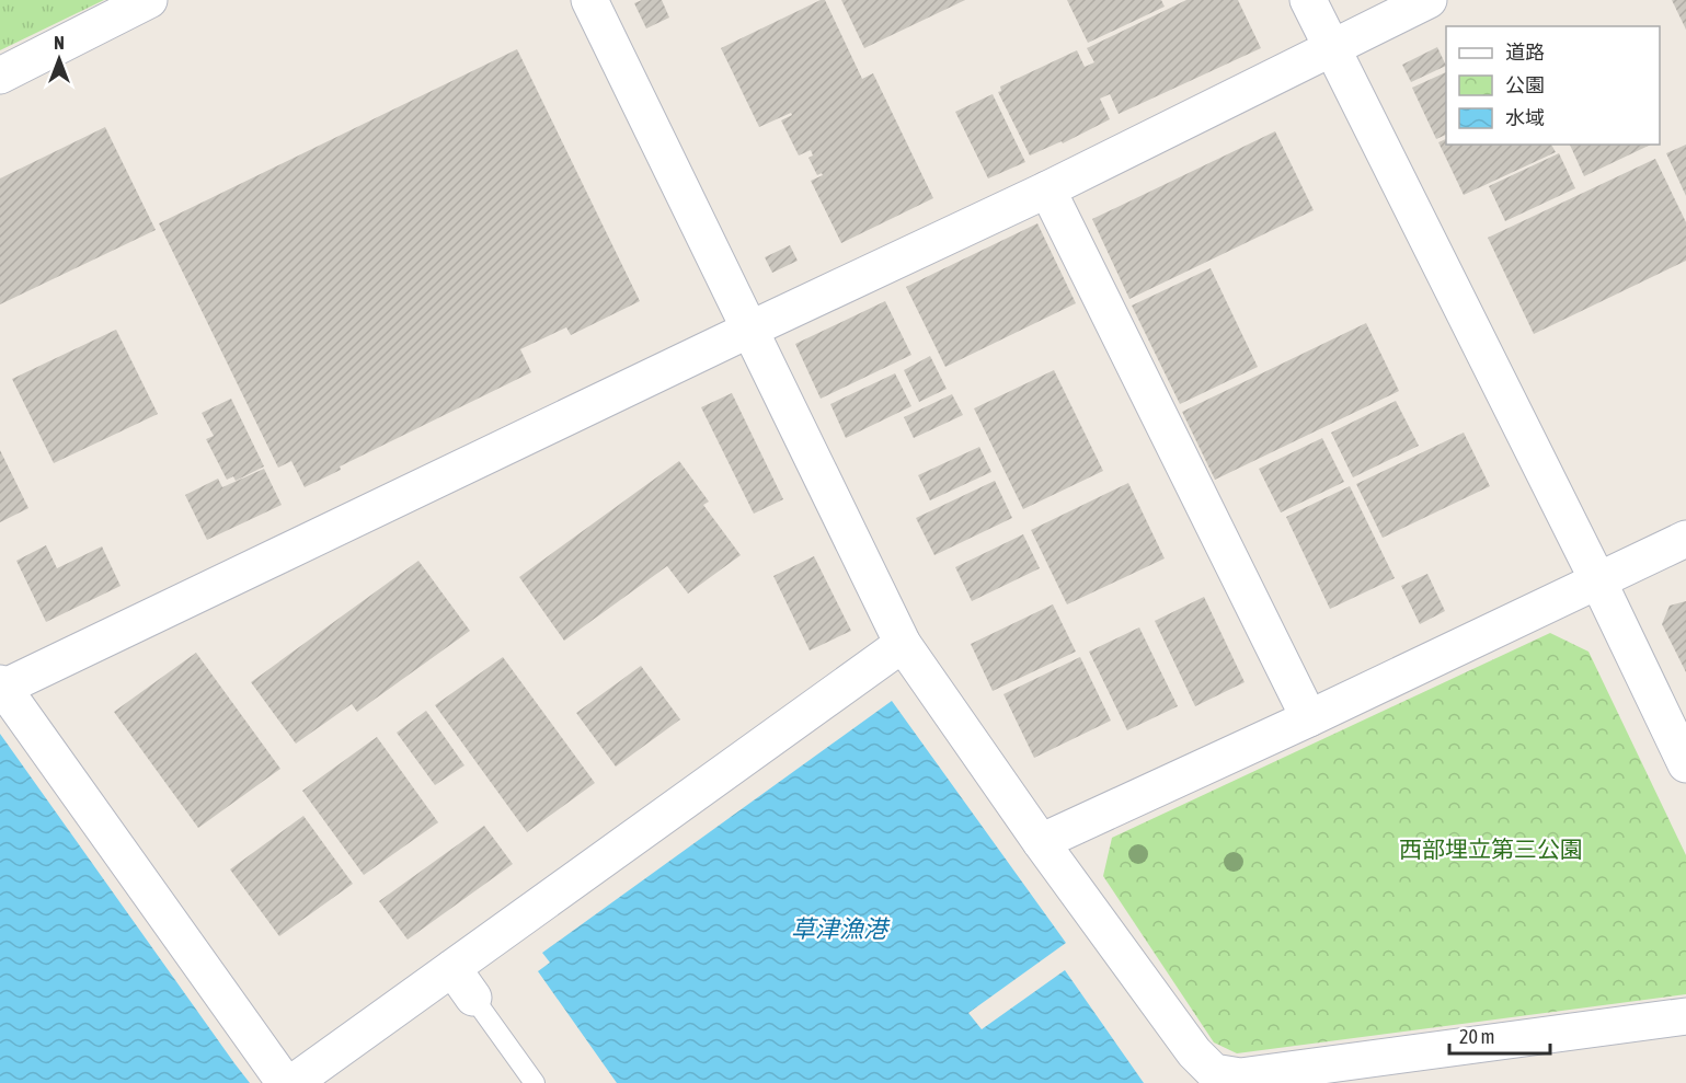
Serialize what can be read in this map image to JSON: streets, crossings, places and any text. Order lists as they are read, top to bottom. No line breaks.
{"water":["草津漁港"],"parks":["西部埋立第三公園"],"legend":["道路","公園","水域"],"scale_bar":"20 m","north":"top"}
